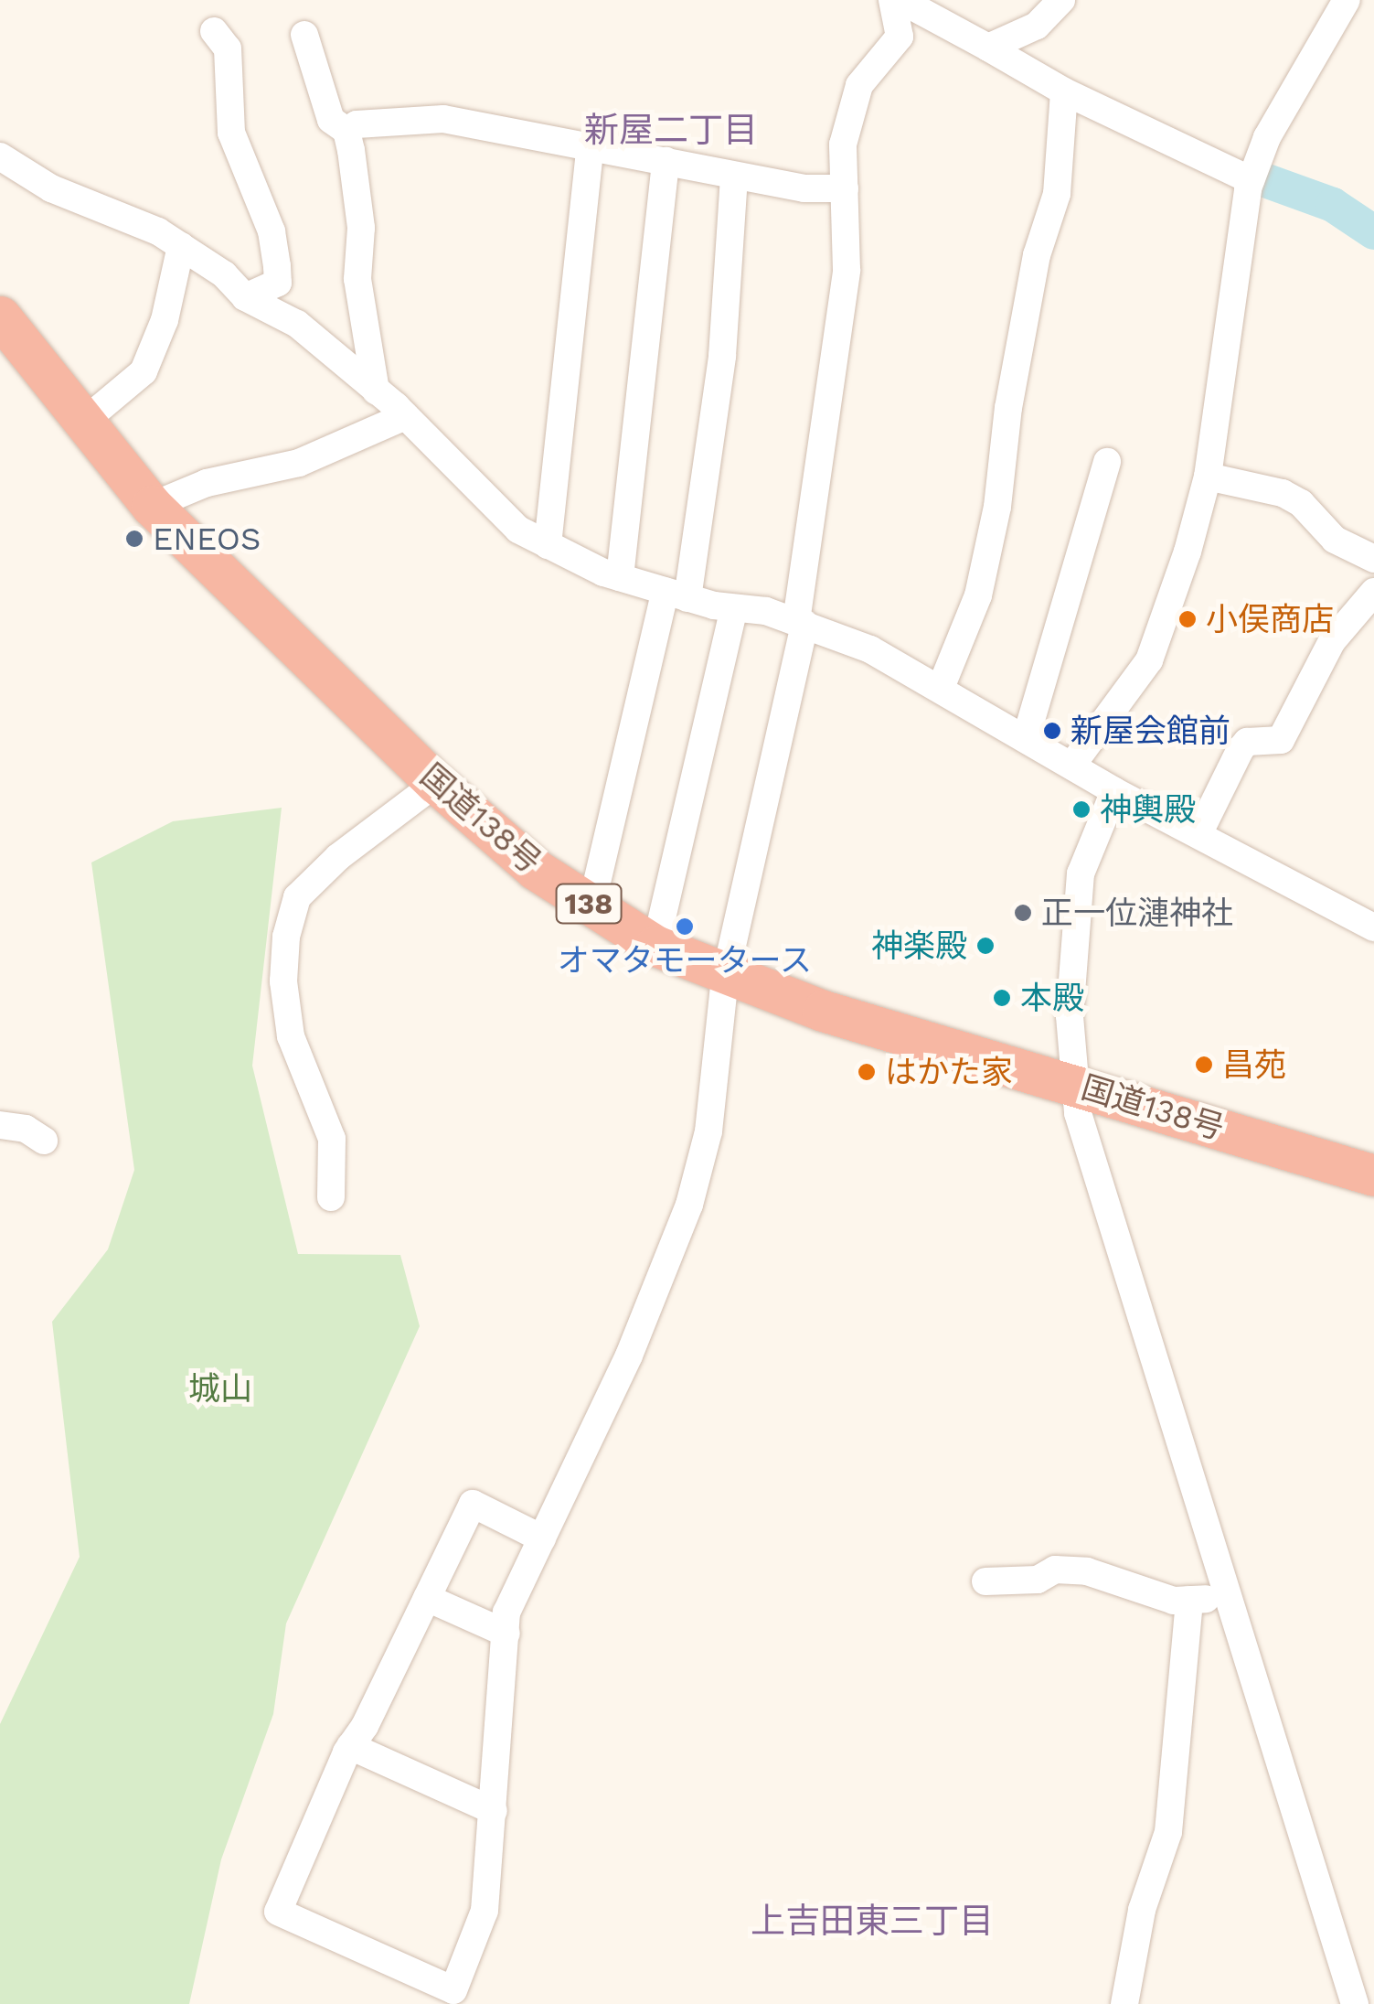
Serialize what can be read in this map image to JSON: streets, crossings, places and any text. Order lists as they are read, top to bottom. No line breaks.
{"streets":{"highway":["国道138号","138"]},"districts":["新屋二丁目","上吉田東三丁目"],"parks":["城山"],"places":["ENEOS","小俣商店","新屋会館前","神輿殿","正一位漣神社","オマタモータース","神楽殿","本殿","昌苑","はかた家"]}
